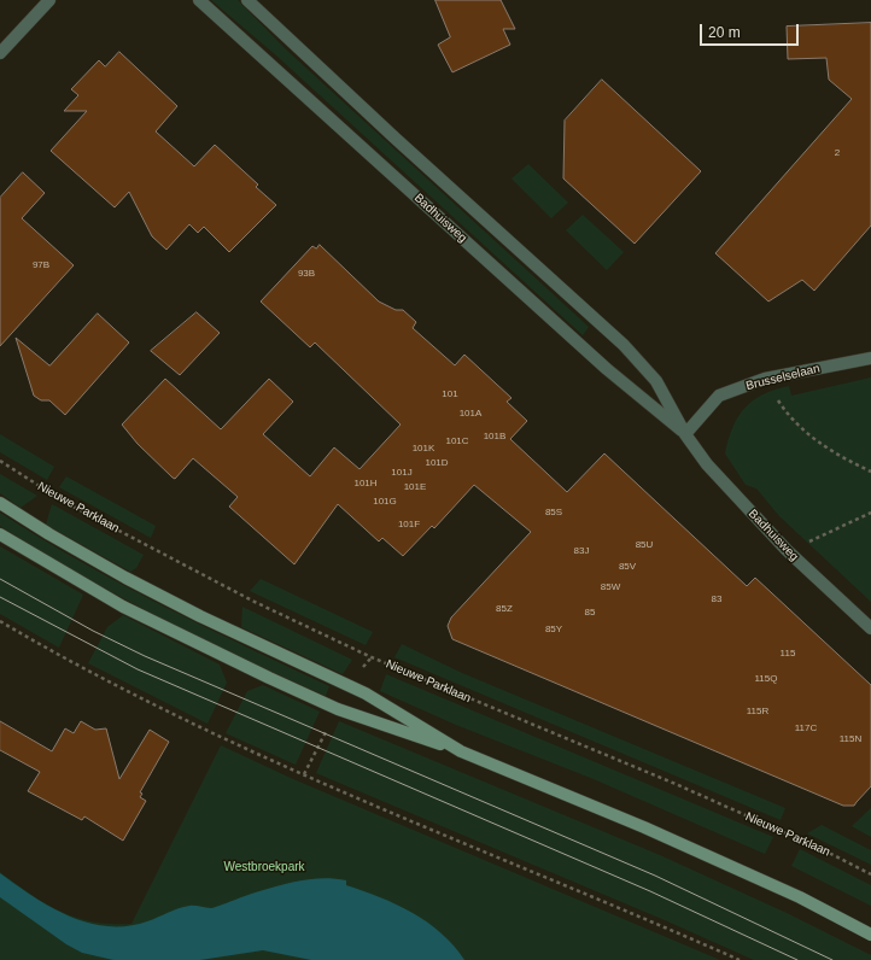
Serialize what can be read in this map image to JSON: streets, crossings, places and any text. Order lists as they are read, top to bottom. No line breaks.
{"streets":{"street":["Badhuisweg","Brusselselaan"],"path":["Nieuwe Parklaan"]},"crossings":[["Badhuisweg","Brusselselaan"]],"parks":["Westbroekpark"],"house_numbers":["2","97B","93B","101","101A","101B","101C","101K","101D","101J","101H","101E","101G","85S","101F","85U","83J","85V","85W","83","85Z","85","85Y","115","115Q","115R","117C","115N"],"scale_bar":"20 m"}
